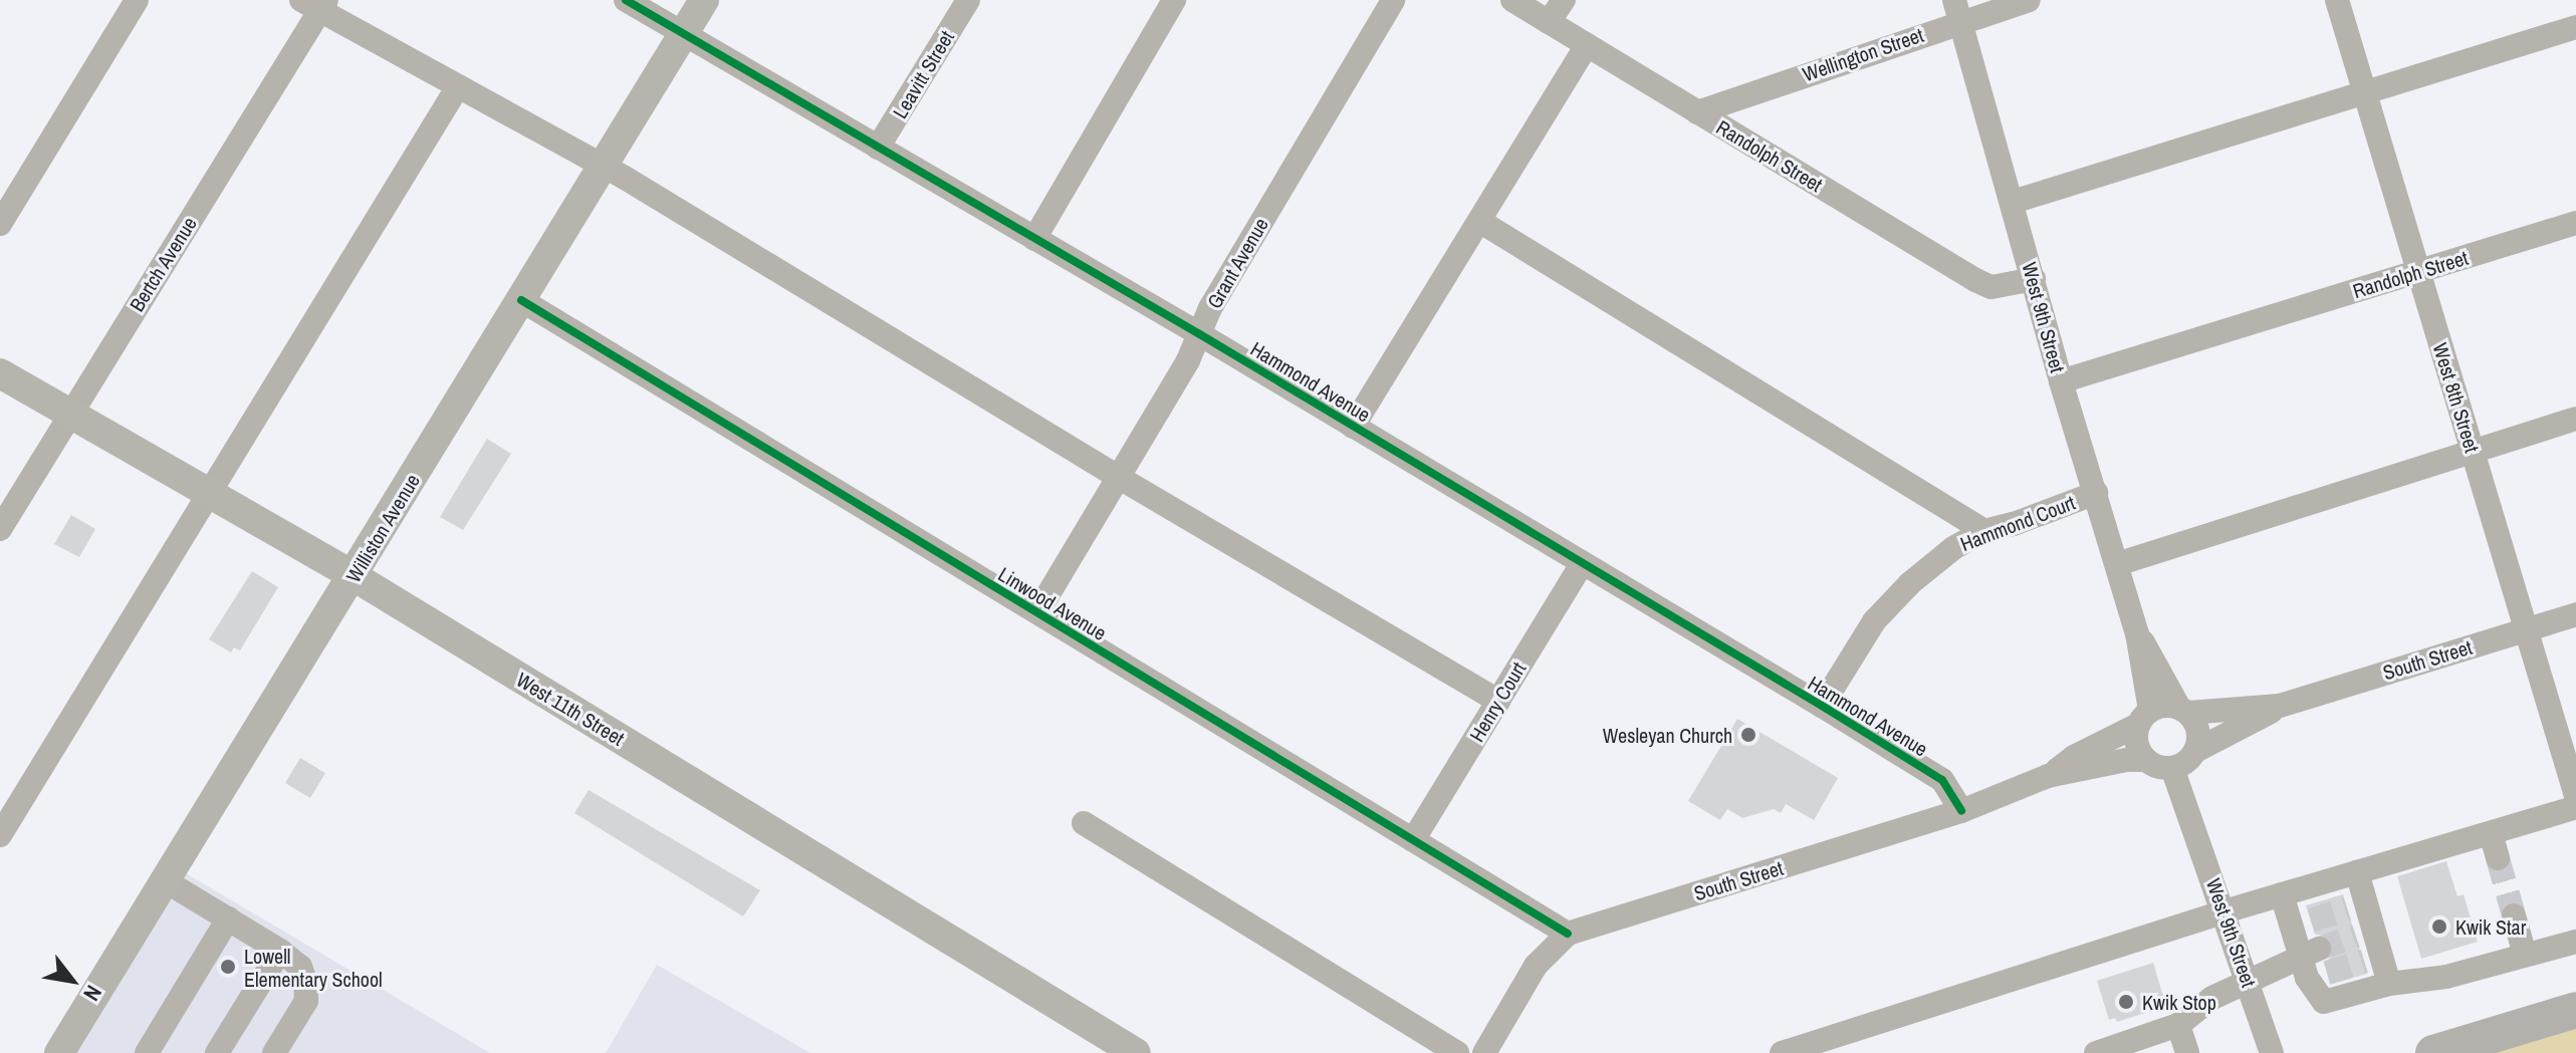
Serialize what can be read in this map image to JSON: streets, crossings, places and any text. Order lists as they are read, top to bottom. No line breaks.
{"streets":{"main road":["Williston Avenue","West 11th Street"],"street":["Wellington Street","Leavitt Street","Randolph Street","Grant Avenue","Bertch Avenue","West 9th Street","Hammond Avenue","West 8th Street","Hammond Court","Linwood Avenue","South Street","Henry Court"]},"crossings":[["Wellington Street","Randolph Street"],["Wellington Street","West 9th Street"],["Leavitt Street","Hammond Avenue"],["Randolph Street","West 9th Street"],["Randolph Street","West 8th Street"],["Grant Avenue","Hammond Avenue"],["Grant Avenue","Linwood Avenue"],["Bertch Avenue","West 11th Street"],["West 9th Street","Hammond Court"],["West 9th Street","South Street"],["Hammond Avenue","Hammond Court"],["Hammond Avenue","Williston Avenue"],["Hammond Avenue","South Street"],["Hammond Avenue","Henry Court"],["West 8th Street","South Street"],["Williston Avenue","Linwood Avenue"],["Williston Avenue","West 11th Street"],["Linwood Avenue","South Street"],["Linwood Avenue","Henry Court"]],"places":["Wesleyan Church","Kwik Star","Lowell Elementary School","Kwik Stop"],"north":"bottom right"}
